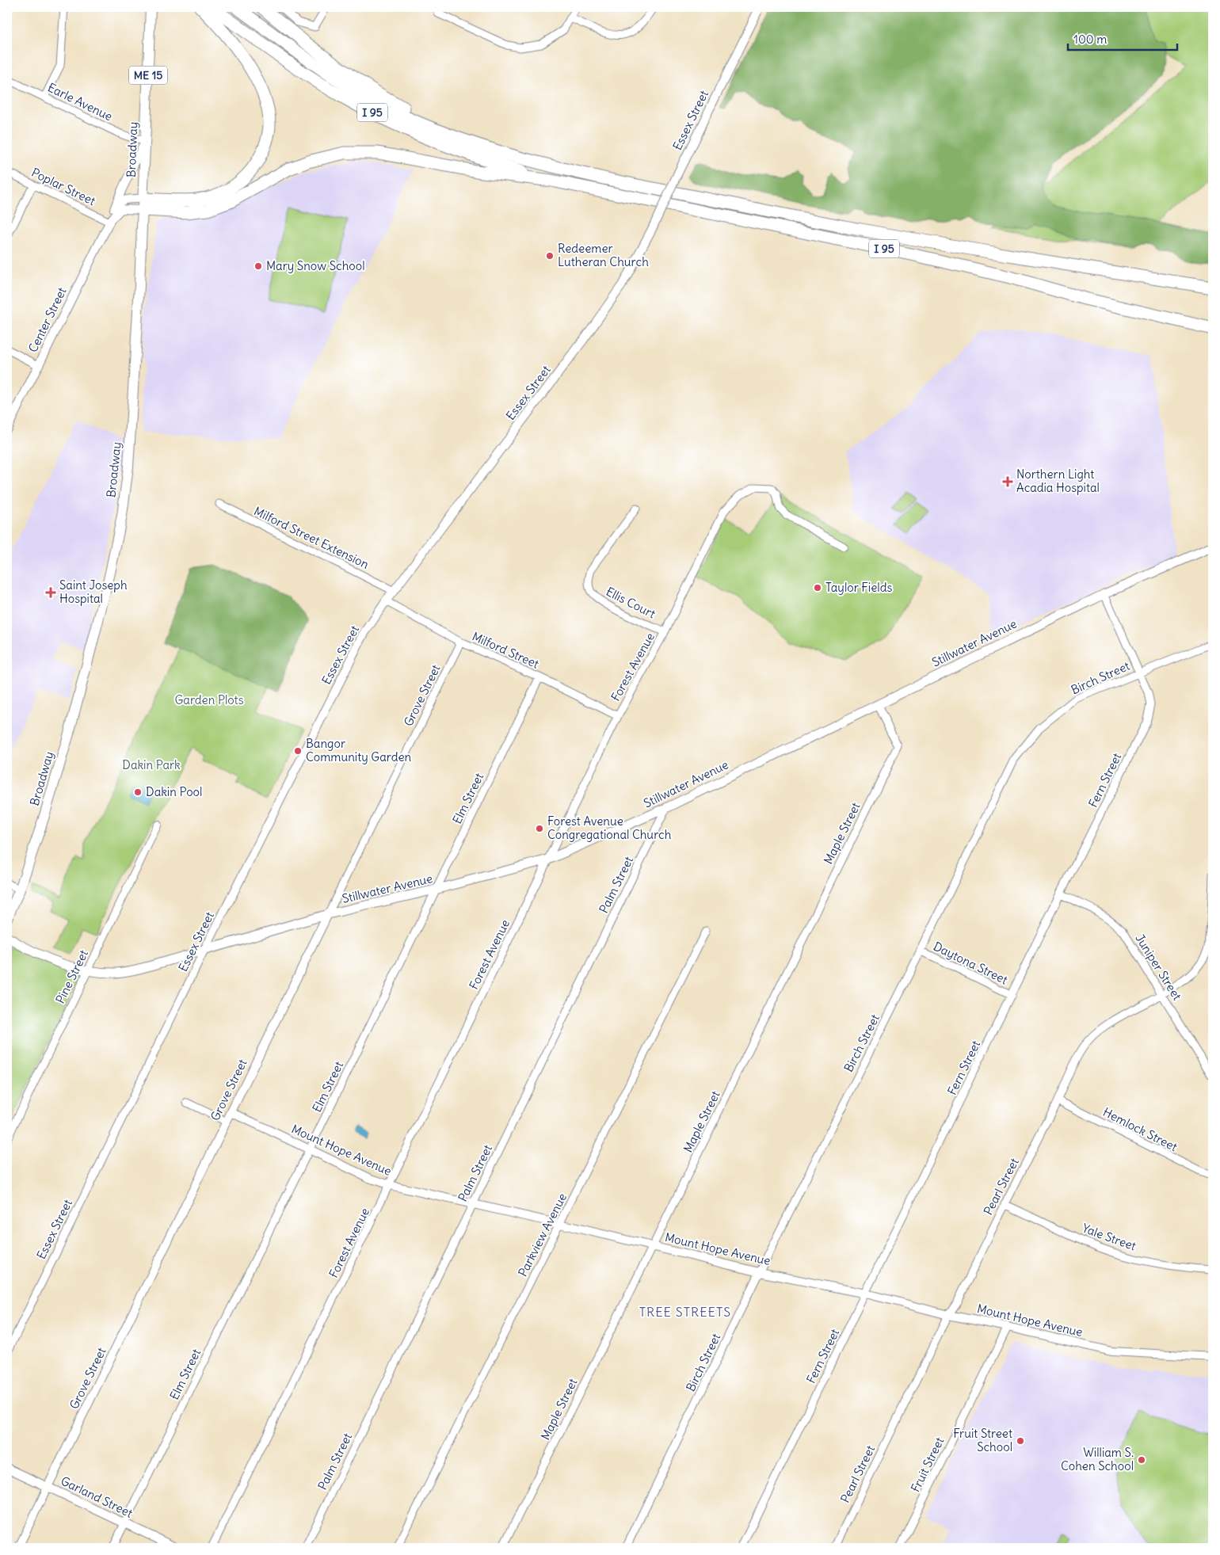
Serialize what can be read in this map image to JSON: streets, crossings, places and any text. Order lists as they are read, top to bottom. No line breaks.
{"streets":{"highway":["I 95"],"main road":["ME 15","Broadway","Stillwater Avenue"],"street":["Earle Avenue","Essex Street","Poplar Street","Center Street","Milford Street Extension","Ellis Court","Milford Street","Forest Avenue","Birch Street","Grove Street","Fern Street","Elm Street","Maple Street","Palm Street","Daytona Street","Juniper Street","Pine Street","Hemlock Street","Mount Hope Avenue","Pearl Street","Parkview Avenue","Yale Street","Fruit Street","Garland Street"]},"crossings":[["Earle Avenue","Broadway"],["Earle Avenue","Center Street"],["Essex Street","Milford Street Extension"],["Essex Street","Stillwater Avenue"],["Essex Street","Milford Street"],["Broadway","Center Street"],["Poplar Street","Center Street"],["Ellis Court","Forest Avenue"],["Stillwater Avenue","Forest Avenue"],["Stillwater Avenue","Grove Street"],["Stillwater Avenue","Fern Street"],["Stillwater Avenue","Elm Street"],["Stillwater Avenue","Maple Street"],["Stillwater Avenue","Palm Street"],["Stillwater Avenue","Pine Street"],["Milford Street","Forest Avenue"],["Milford Street","Grove Street"],["Milford Street","Elm Street"],["Forest Avenue","Mount Hope Avenue"],["Birch Street","Fern Street"],["Birch Street","Daytona Street"],["Birch Street","Mount Hope Avenue"],["Grove Street","Mount Hope Avenue"],["Grove Street","Garland Street"],["Fern Street","Daytona Street"],["Fern Street","Juniper Street"],["Fern Street","Mount Hope Avenue"],["Elm Street","Mount Hope Avenue"],["Elm Street","Garland Street"],["Maple Street","Mount Hope Avenue"],["Palm Street","Mount Hope Avenue"],["Juniper Street","Pearl Street"],["Hemlock Street","Pearl Street"],["Mount Hope Avenue","Pearl Street"],["Mount Hope Avenue","Parkview Avenue"],["Mount Hope Avenue","Fruit Street"],["Pearl Street","Yale Street"]],"districts":["TREE STREETS"],"parks":["Garden Plots","Dakin Park"],"places":{"other":["Redeemer Lutheran Church","Mary Snow School","Taylor Fields","Bangor Community Garden","Dakin Pool","Forest Avenue Congregational Church","Fruit Street School","William S. Cohen School"],"health":["Northern Light Acadia Hospital","Saint Joseph Hospital"]},"scale_bar":"100 m"}
